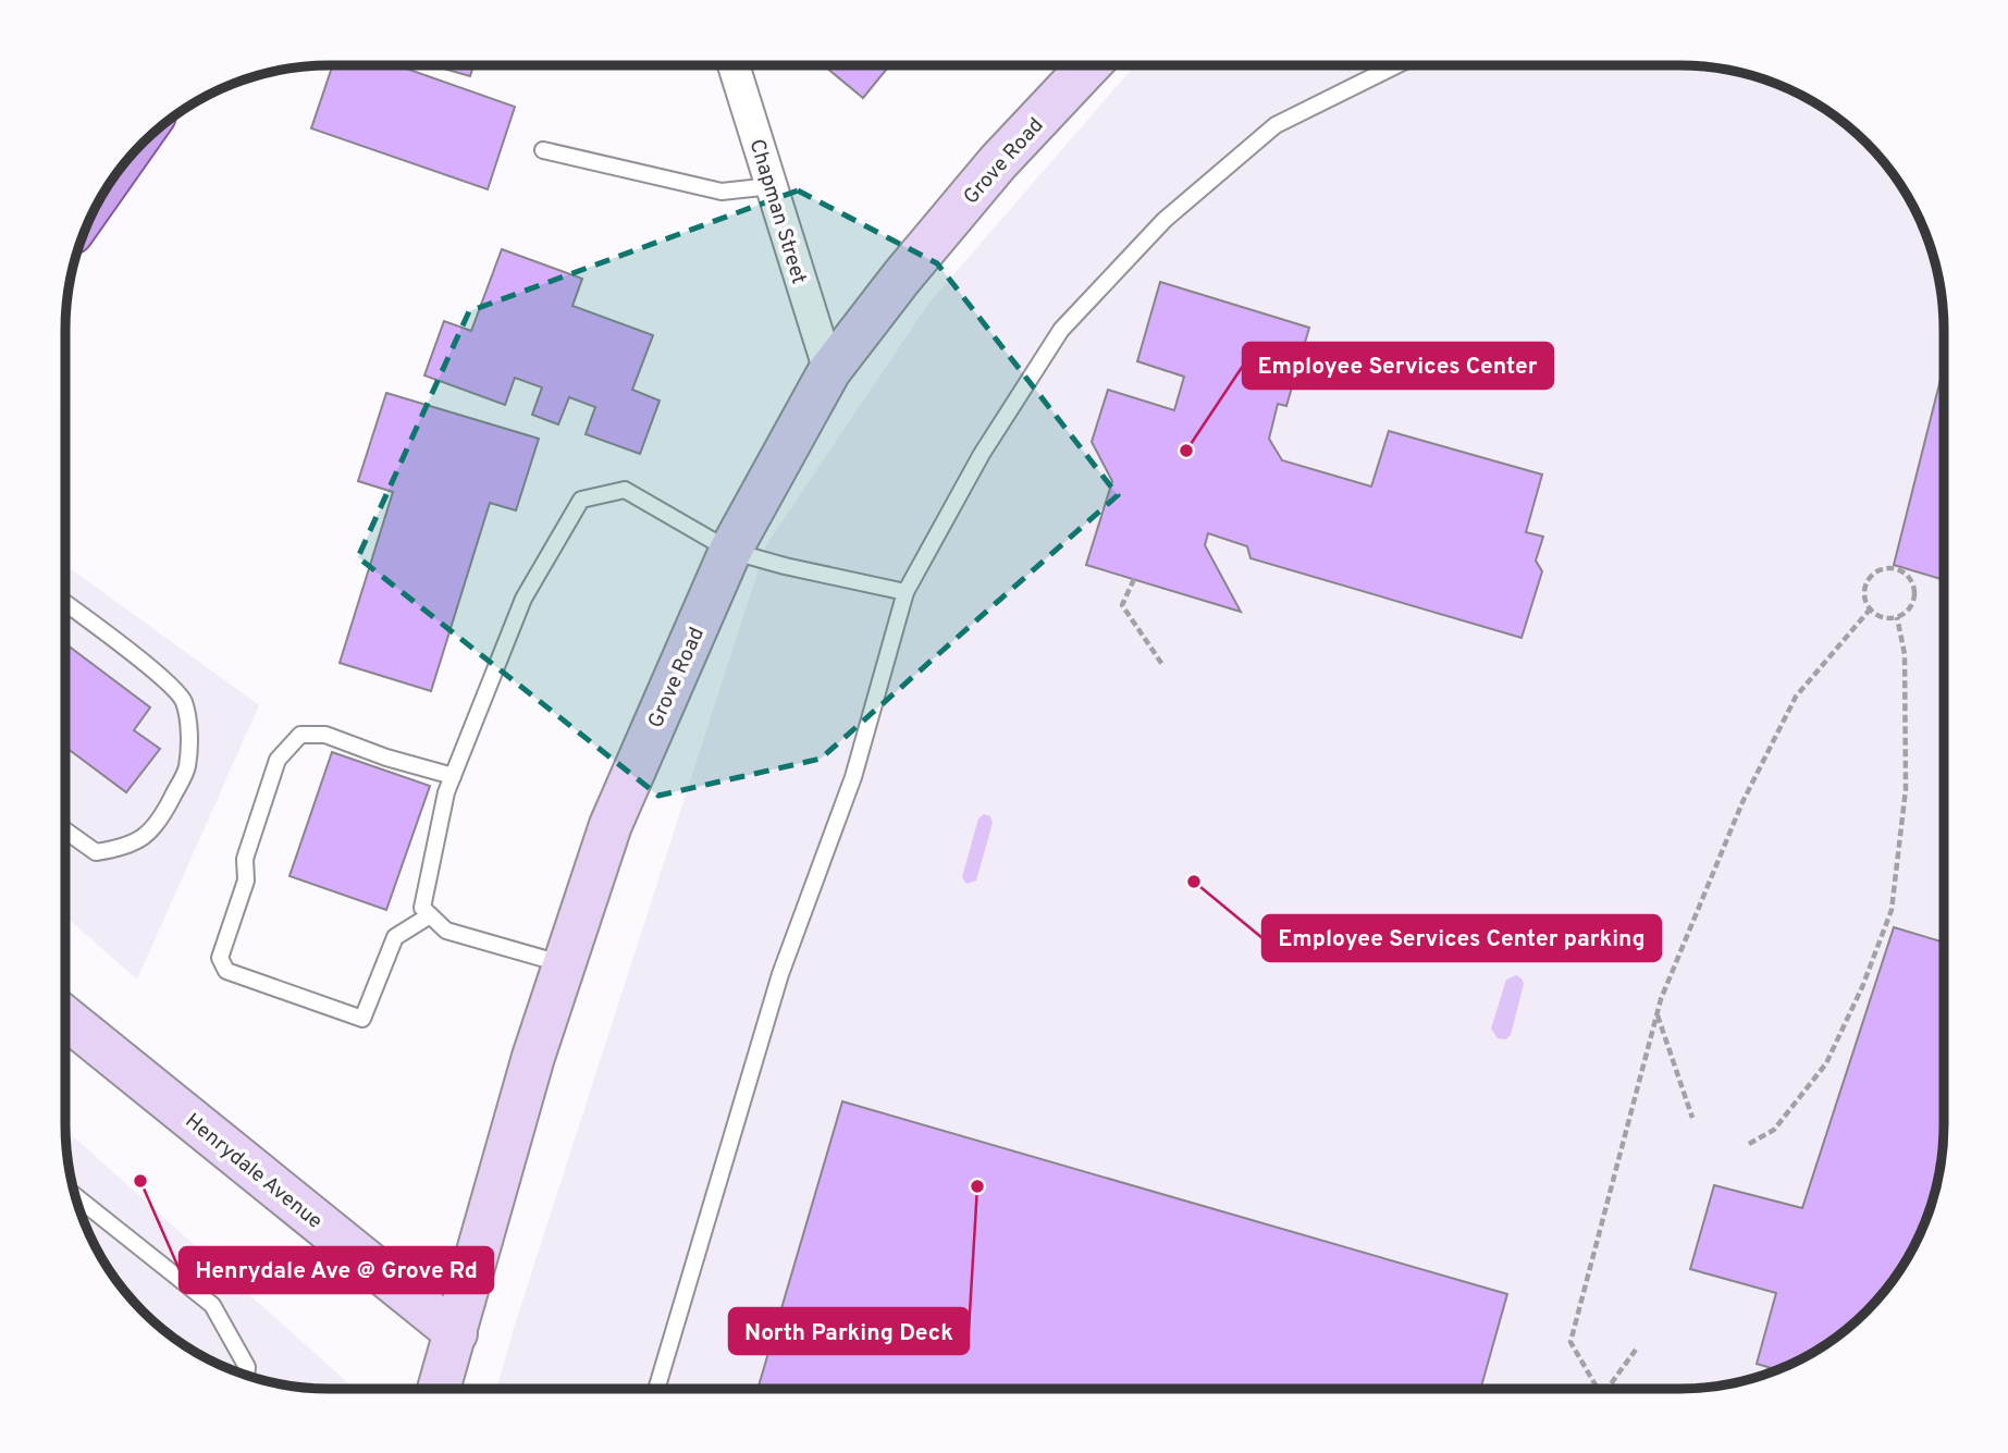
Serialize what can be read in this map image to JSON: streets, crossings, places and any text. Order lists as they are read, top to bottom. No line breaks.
{"streets":{"main road":["Grove Road","Henrydale Avenue"],"street":["Chapman Street"]},"crossings":[["Grove Road","Chapman Street"],["Grove Road","Henrydale Avenue"]],"places":["Employee Services Center","Employee Services Center parking","Henrydale Ave @ Grove Rd","North Parking Deck"]}
